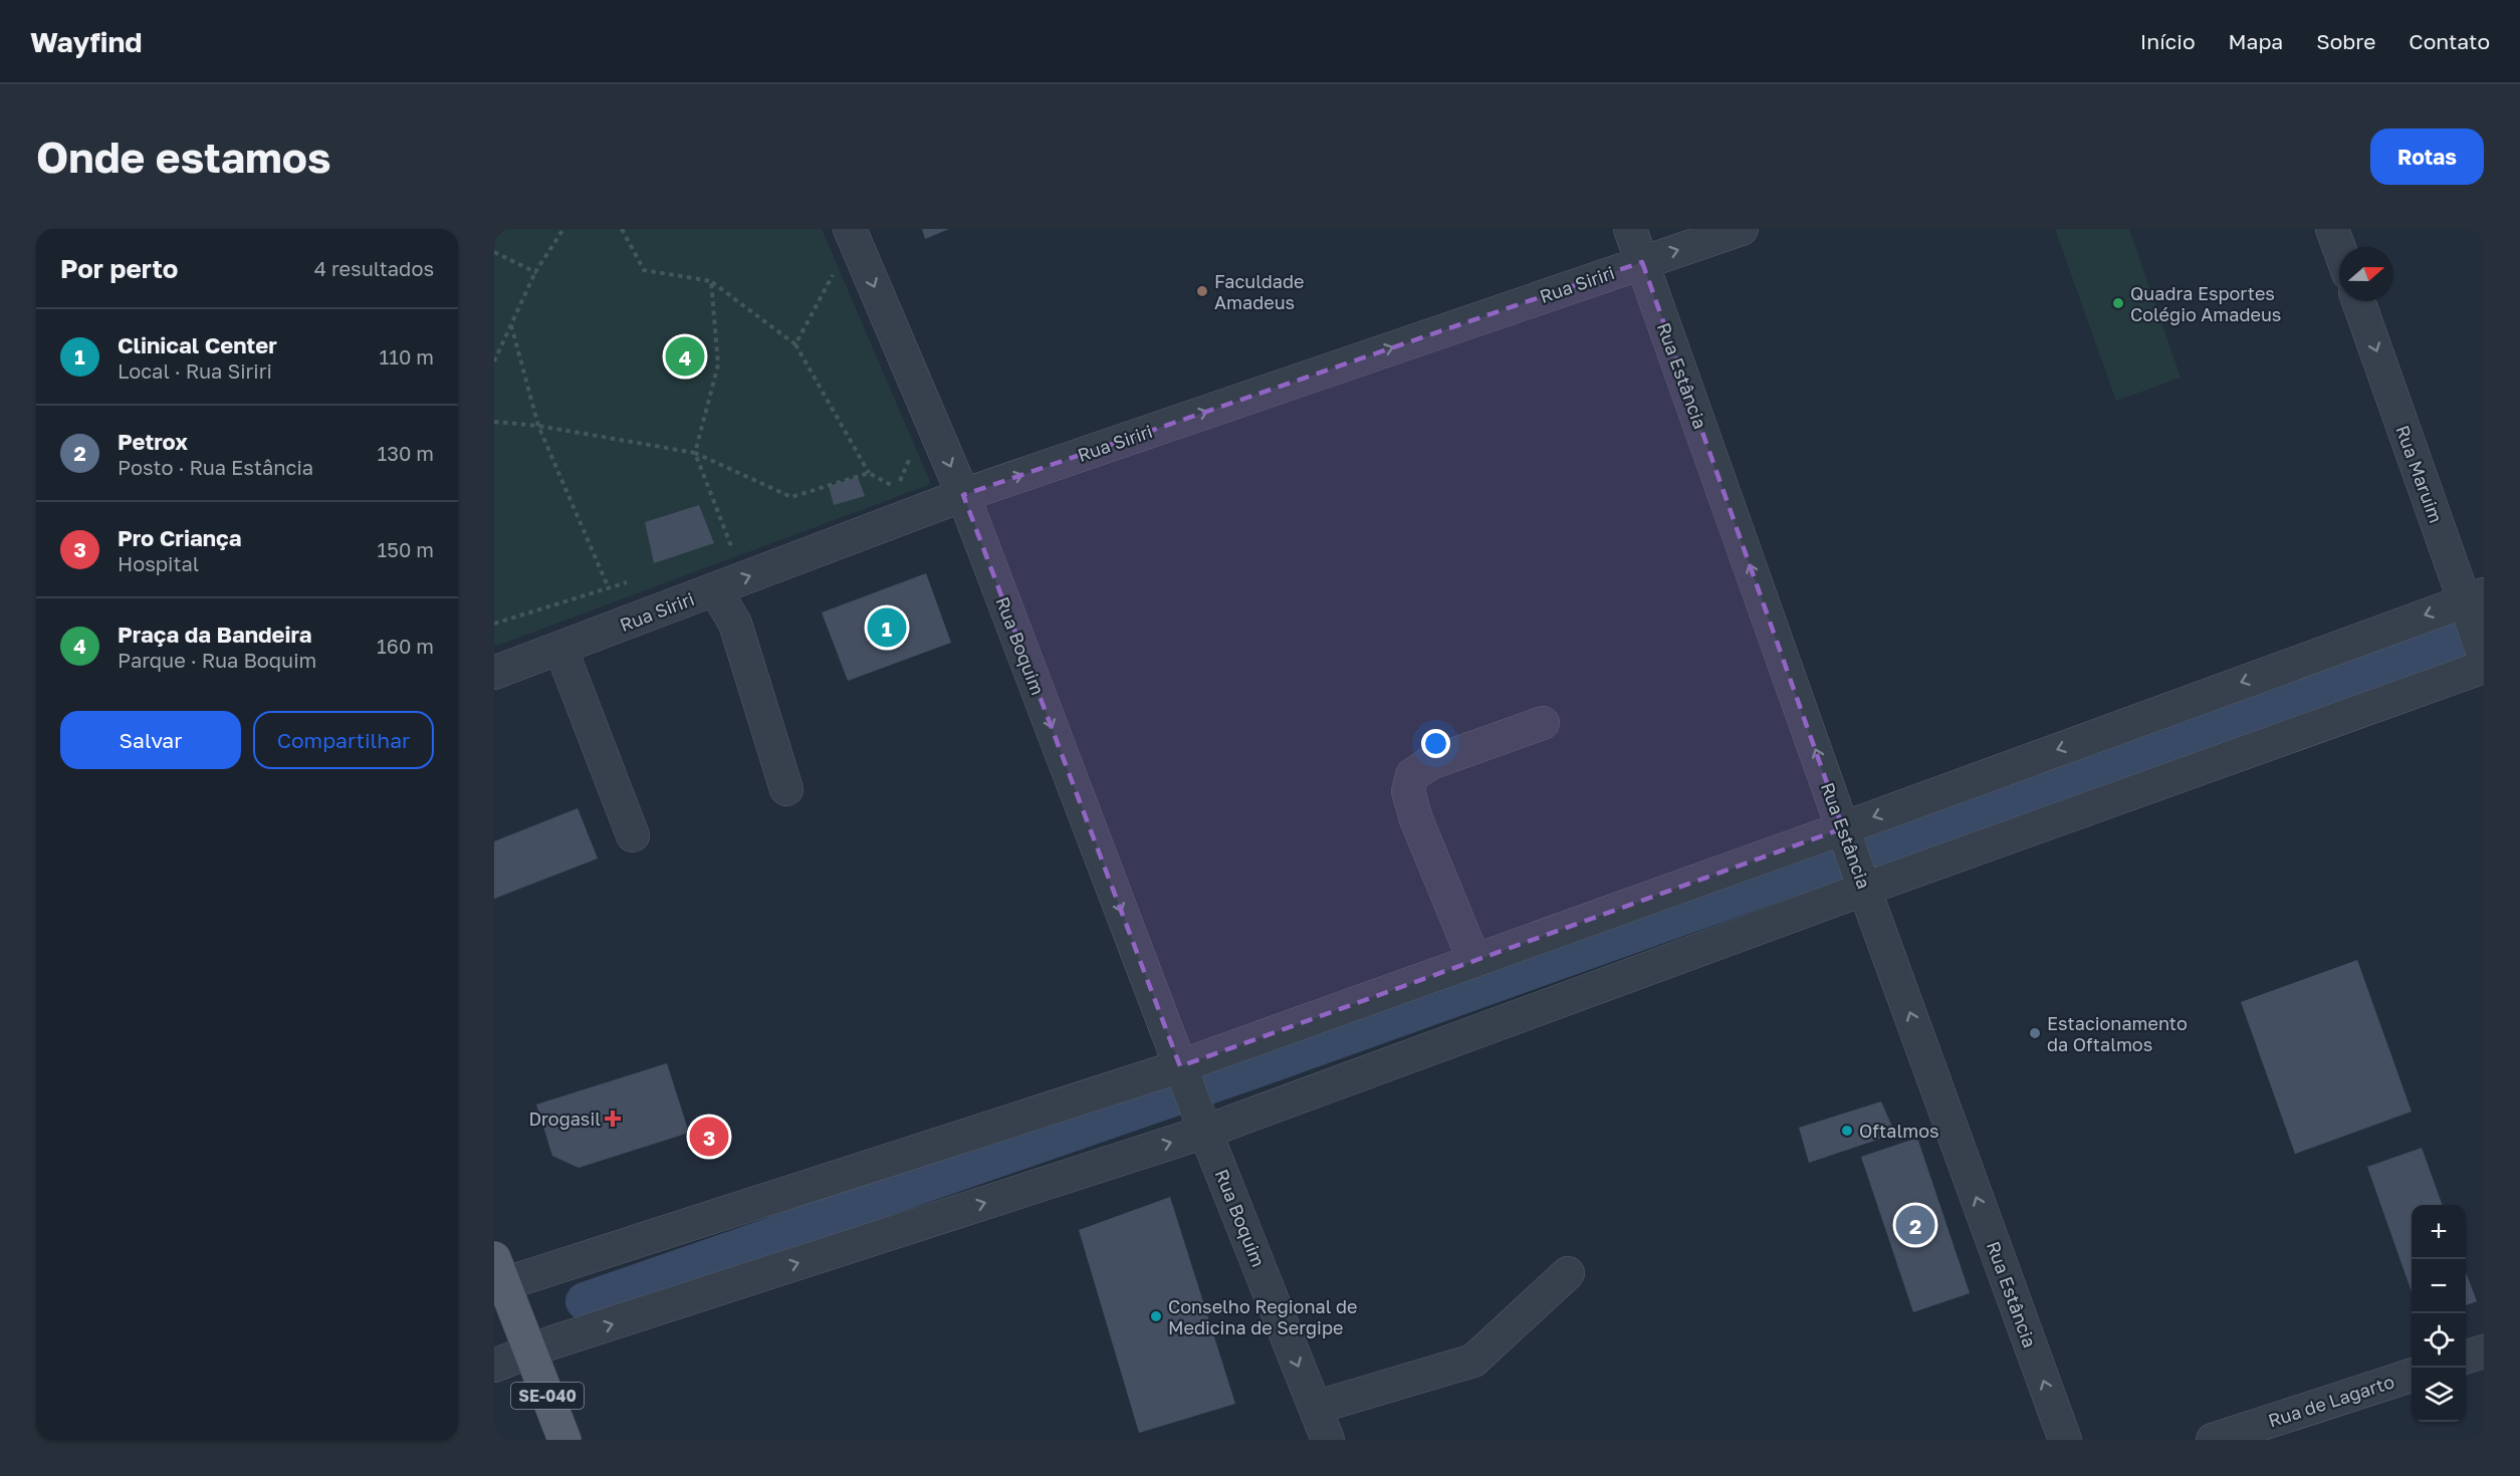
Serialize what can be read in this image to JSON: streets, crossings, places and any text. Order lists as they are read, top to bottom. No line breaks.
{"streets":{"main road":["SE-040"],"street":["Rua Siriri","Rua Estância","Rua Maruim","Rua Boquim","Rua de Lagarto"]},"crossings":[["Rua Siriri","Rua Estância"],["Rua Siriri","Rua Boquim"]],"one_way":["Rua Siriri","Rua Estância","Rua Maruim","Rua Boquim"],"places":{"other":["Faculdade Amadeus","Quadra Esportes Colégio Amadeus","Estacionamento da Oftalmos","Oftalmos","Conselho Regional de Medicina de Sergipe"],"health":["Drogasil"]},"north":"right","page":{"header":"Wayfind","nav":["Início","Mapa","Sobre","Contato"],"buttons":["Rotas",["Salvar","Compartilhar"]],"title":"Onde estamos","heading":["Por perto","4 resultados"],"list":[{"mark":"1","name":"Clinical Center","note":"Local · Rua Siriri","value":"110 m"},{"mark":"2","name":"Petrox","note":"Posto · Rua Estância","value":"130 m"},{"mark":"3","name":"Pro Criança","note":"Hospital","value":"150 m"},{"mark":"4","name":"Praça da Bandeira","note":"Parque · Rua Boquim","value":"160 m"}],"pins":["4","1","3","2"],"map_buttons":["+","−"]}}
